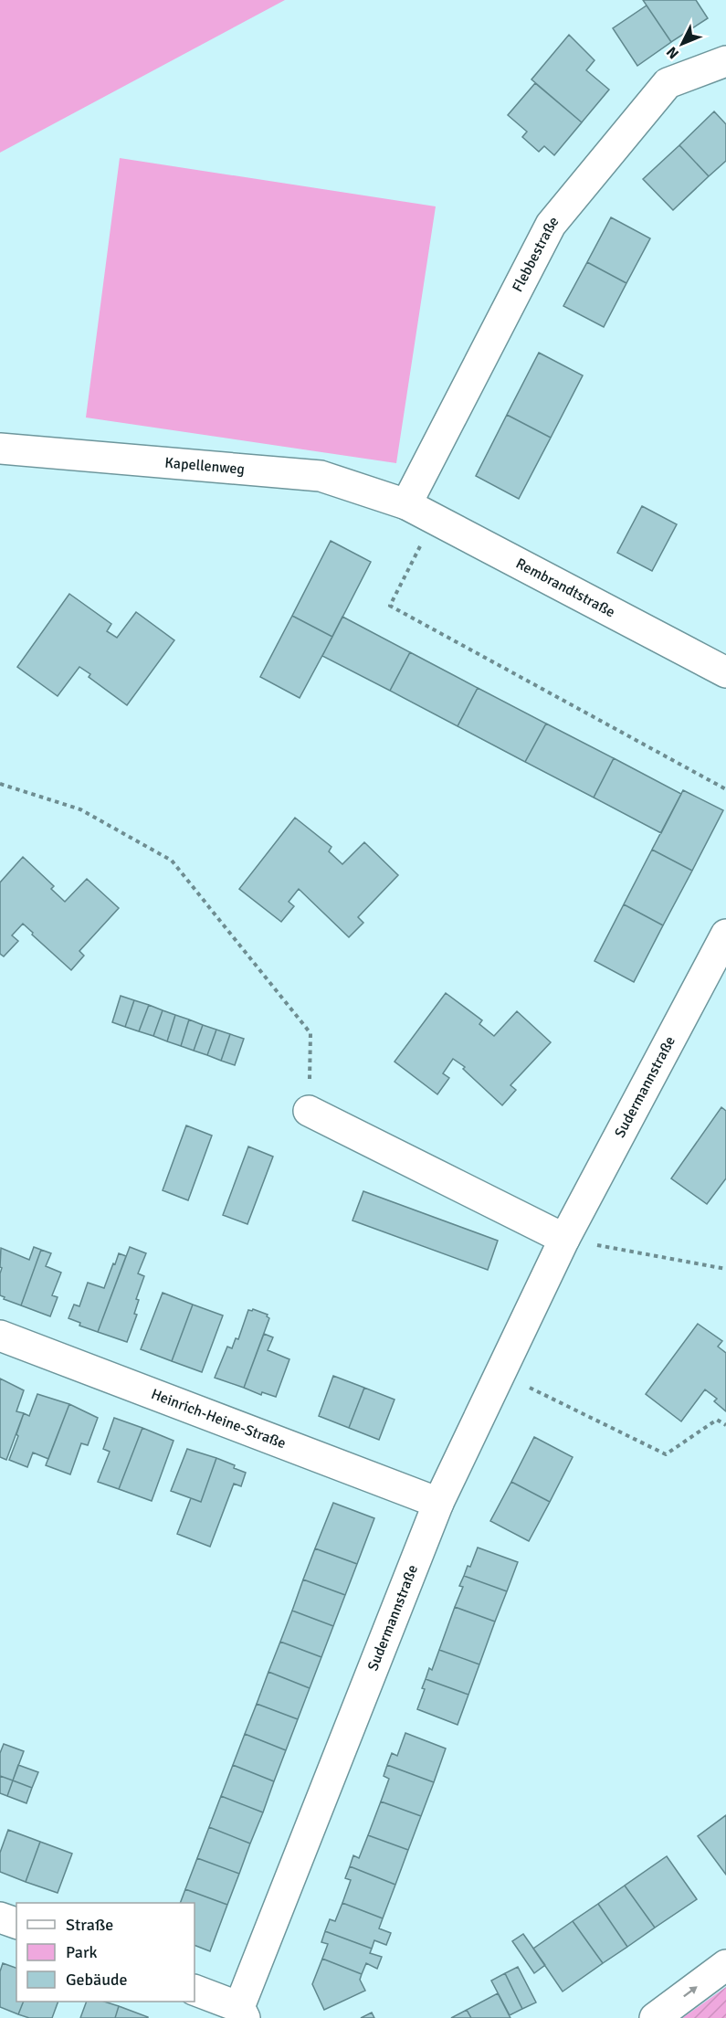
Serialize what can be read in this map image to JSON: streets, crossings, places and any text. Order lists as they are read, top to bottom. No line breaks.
{"streets":{"street":["Flebbestraße","Kapellenweg","Rembrandtstraße","Sudermannstraße","Heinrich-Heine-Straße"]},"crossings":[["Flebbestraße","Kapellenweg"],["Flebbestraße","Rembrandtstraße"],["Kapellenweg","Rembrandtstraße"],["Sudermannstraße","Heinrich-Heine-Straße"]],"legend":["Straße","Park","Gebäude"],"north":"bottom left"}
